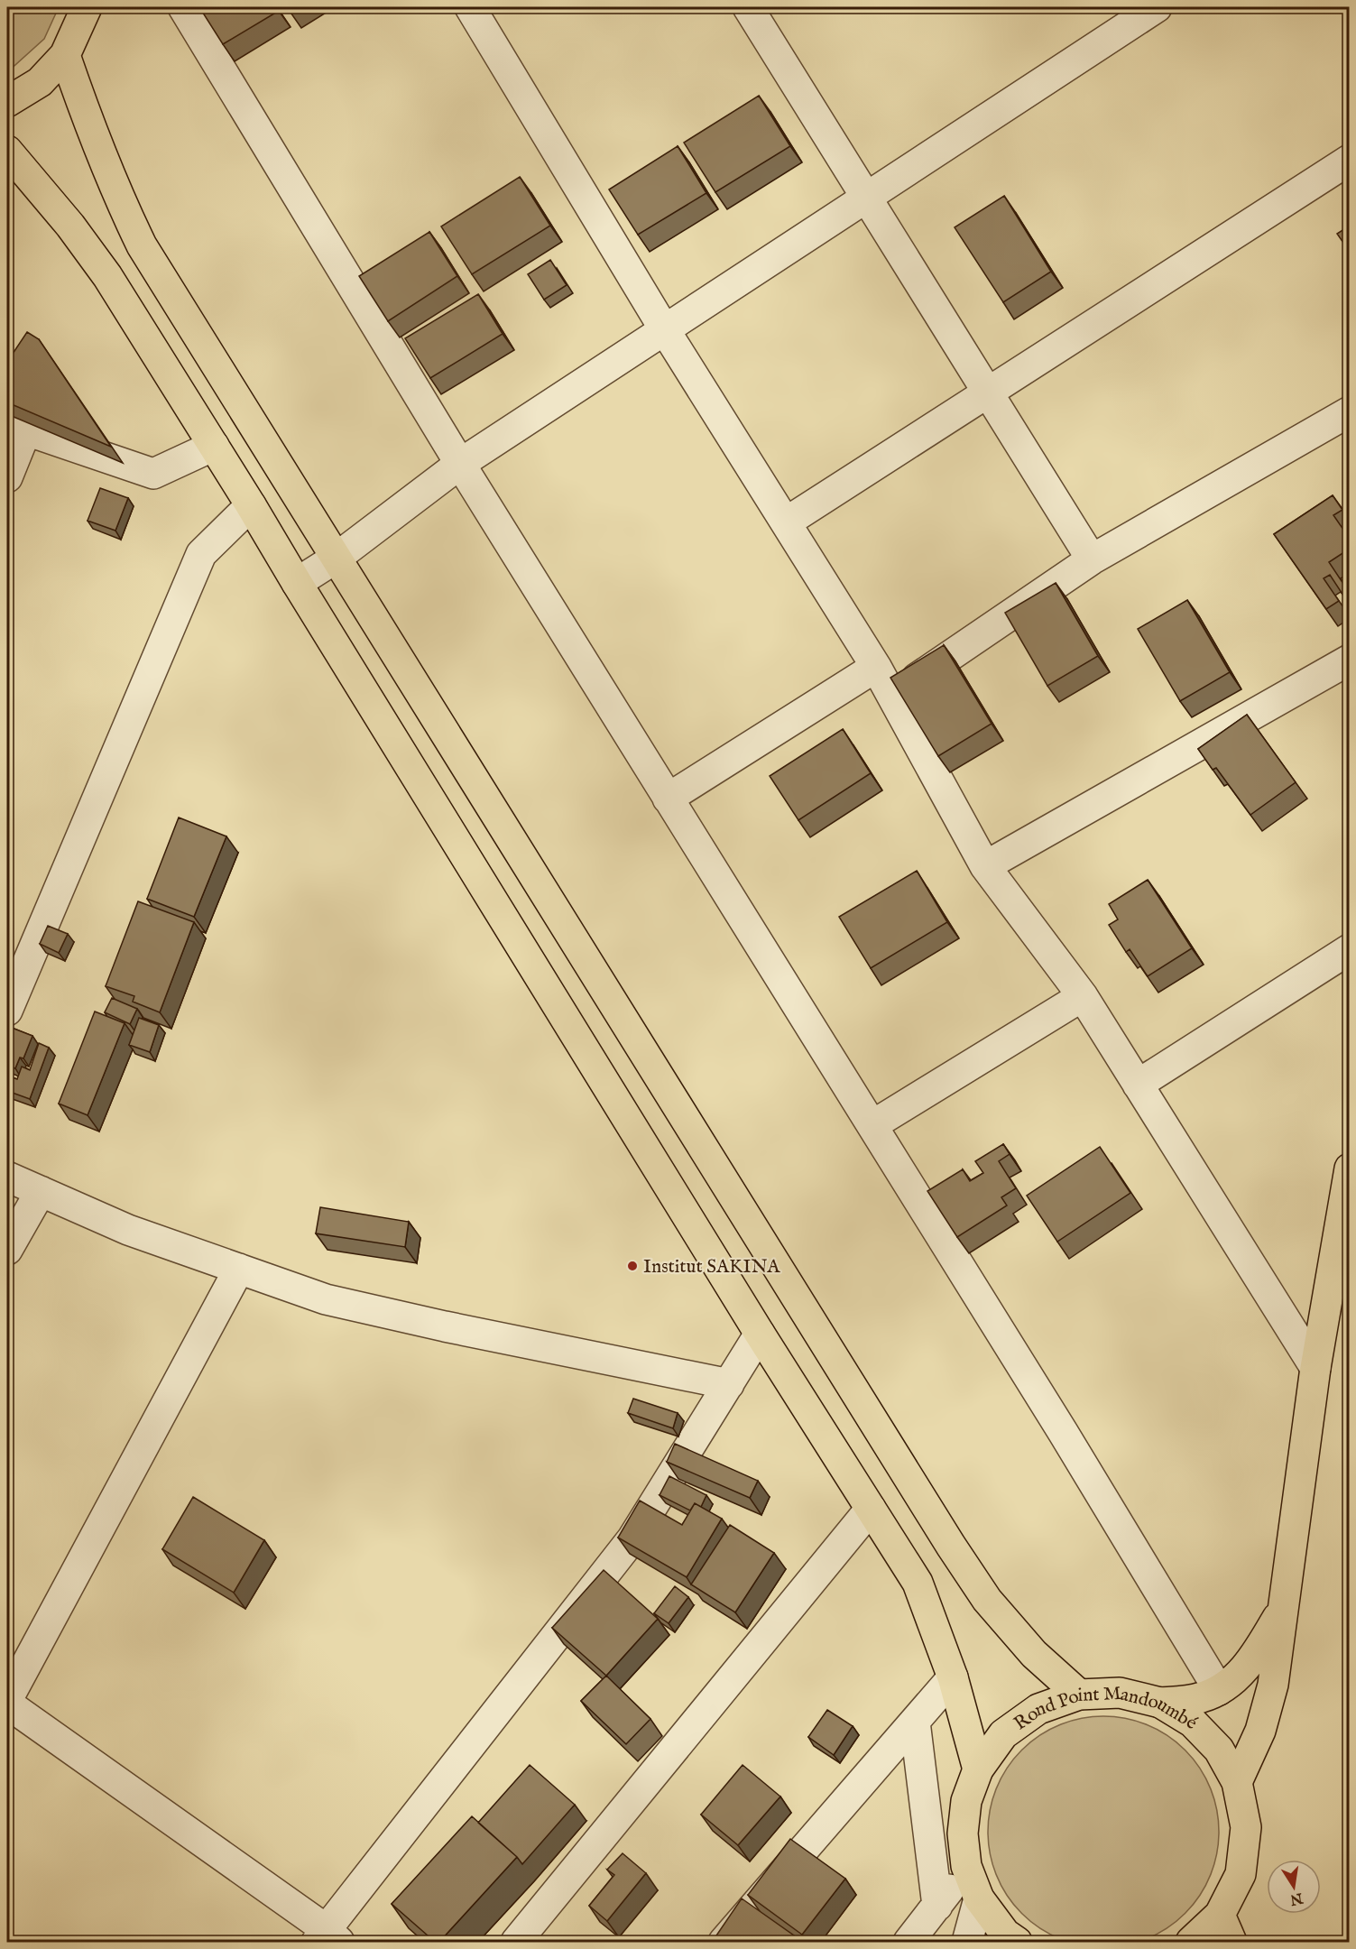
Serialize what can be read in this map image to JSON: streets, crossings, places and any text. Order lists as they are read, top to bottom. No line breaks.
{"streets":{"main road":["Rond Point Mandoumbé"]},"places":["Institut SAKINA"],"north":"bottom"}
